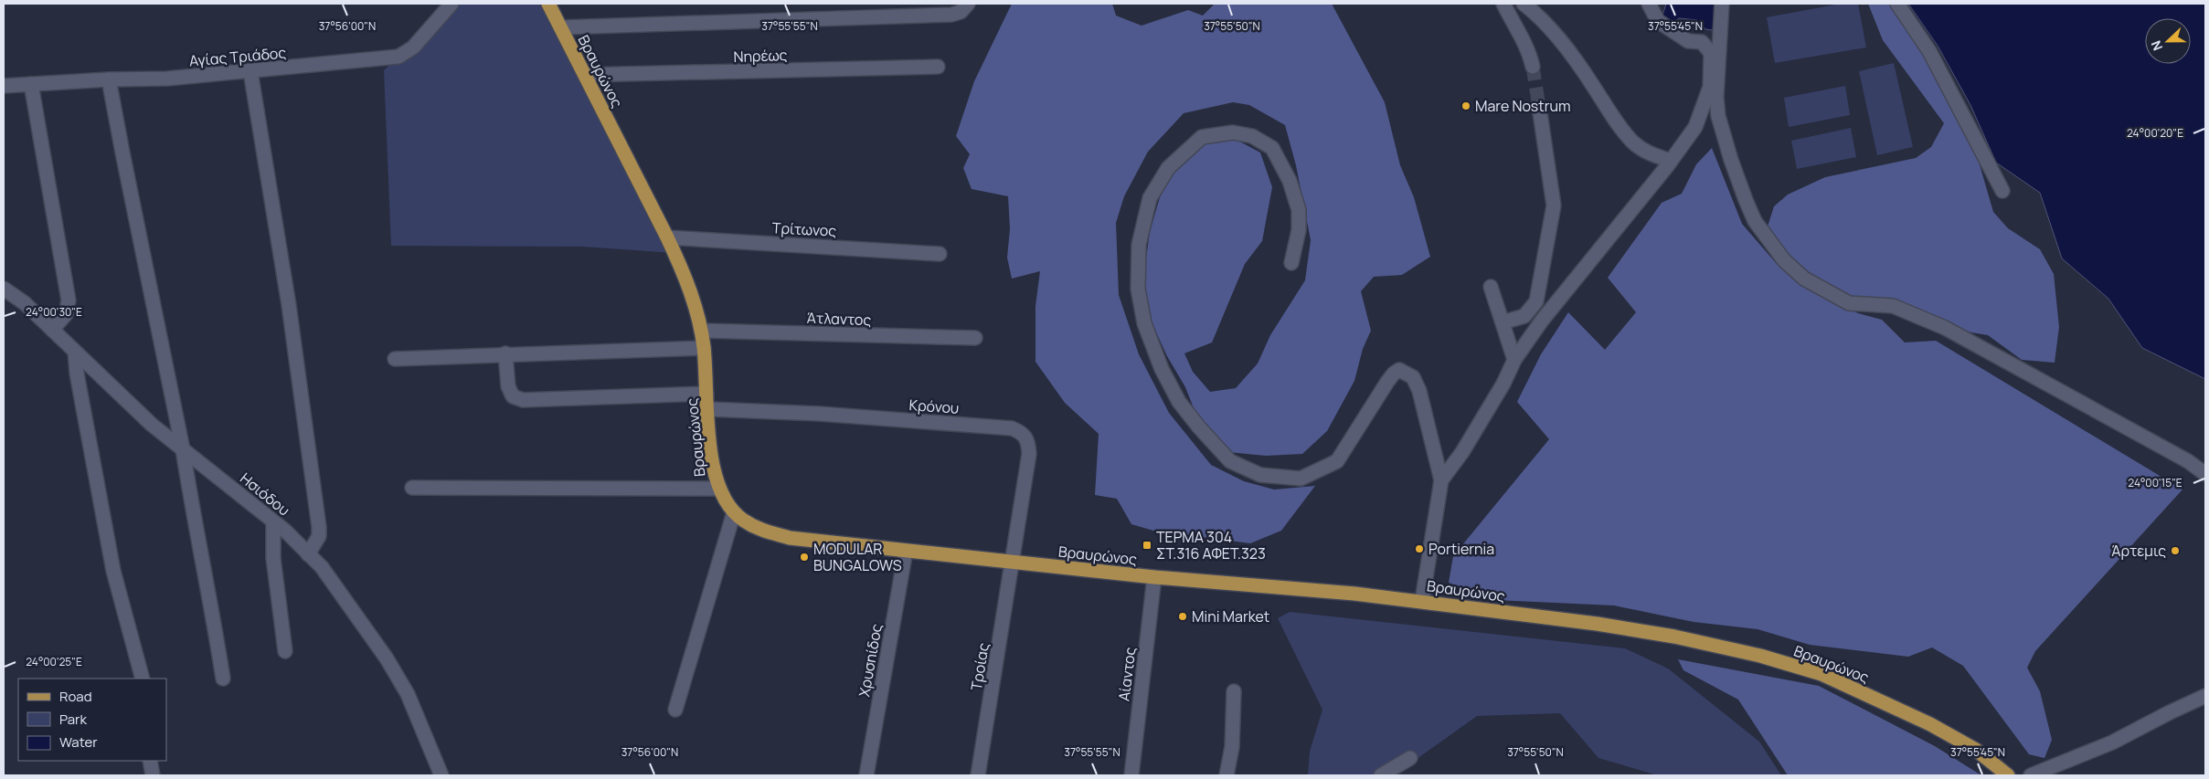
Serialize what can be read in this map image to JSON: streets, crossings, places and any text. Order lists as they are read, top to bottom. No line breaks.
{"streets":{"main road":["Βραυρώνος"],"street":["Νηρέως","Αγίας Τριάδος","Τρίτωνος","Άτλαντος","Κρόνου","Ησιόδου","Χρυσηίδος","Τροίας","Αίαντος"]},"crossings":[["Νηρέως","Βραυρώνος"],["Βραυρώνος","Τρίτωνος"],["Βραυρώνος","Άτλαντος"],["Βραυρώνος","Κρόνου"],["Βραυρώνος","Χρυσηίδος"],["Βραυρώνος","Τροίας"],["Βραυρώνος","Αίαντος"],["Κρόνου","Τροίας"]],"places":{"other":["Mare Nostrum","Portiernia","Άρτεμις","MODULAR BUNGALOWS","Mini Market"],"transit":["ΤΕΡΜΑ 304 ΣΤ.316 ΑΦΕΤ.323"]},"legend":["Road","Park","Water"],"north":"left","coordinates":["37°56'00\"N","37°55'55\"N","37°55'50\"N","37°55'45\"N","24°00'20\"E","24°00'30\"E","24°00'15\"E","24°00'25\"E"]}
